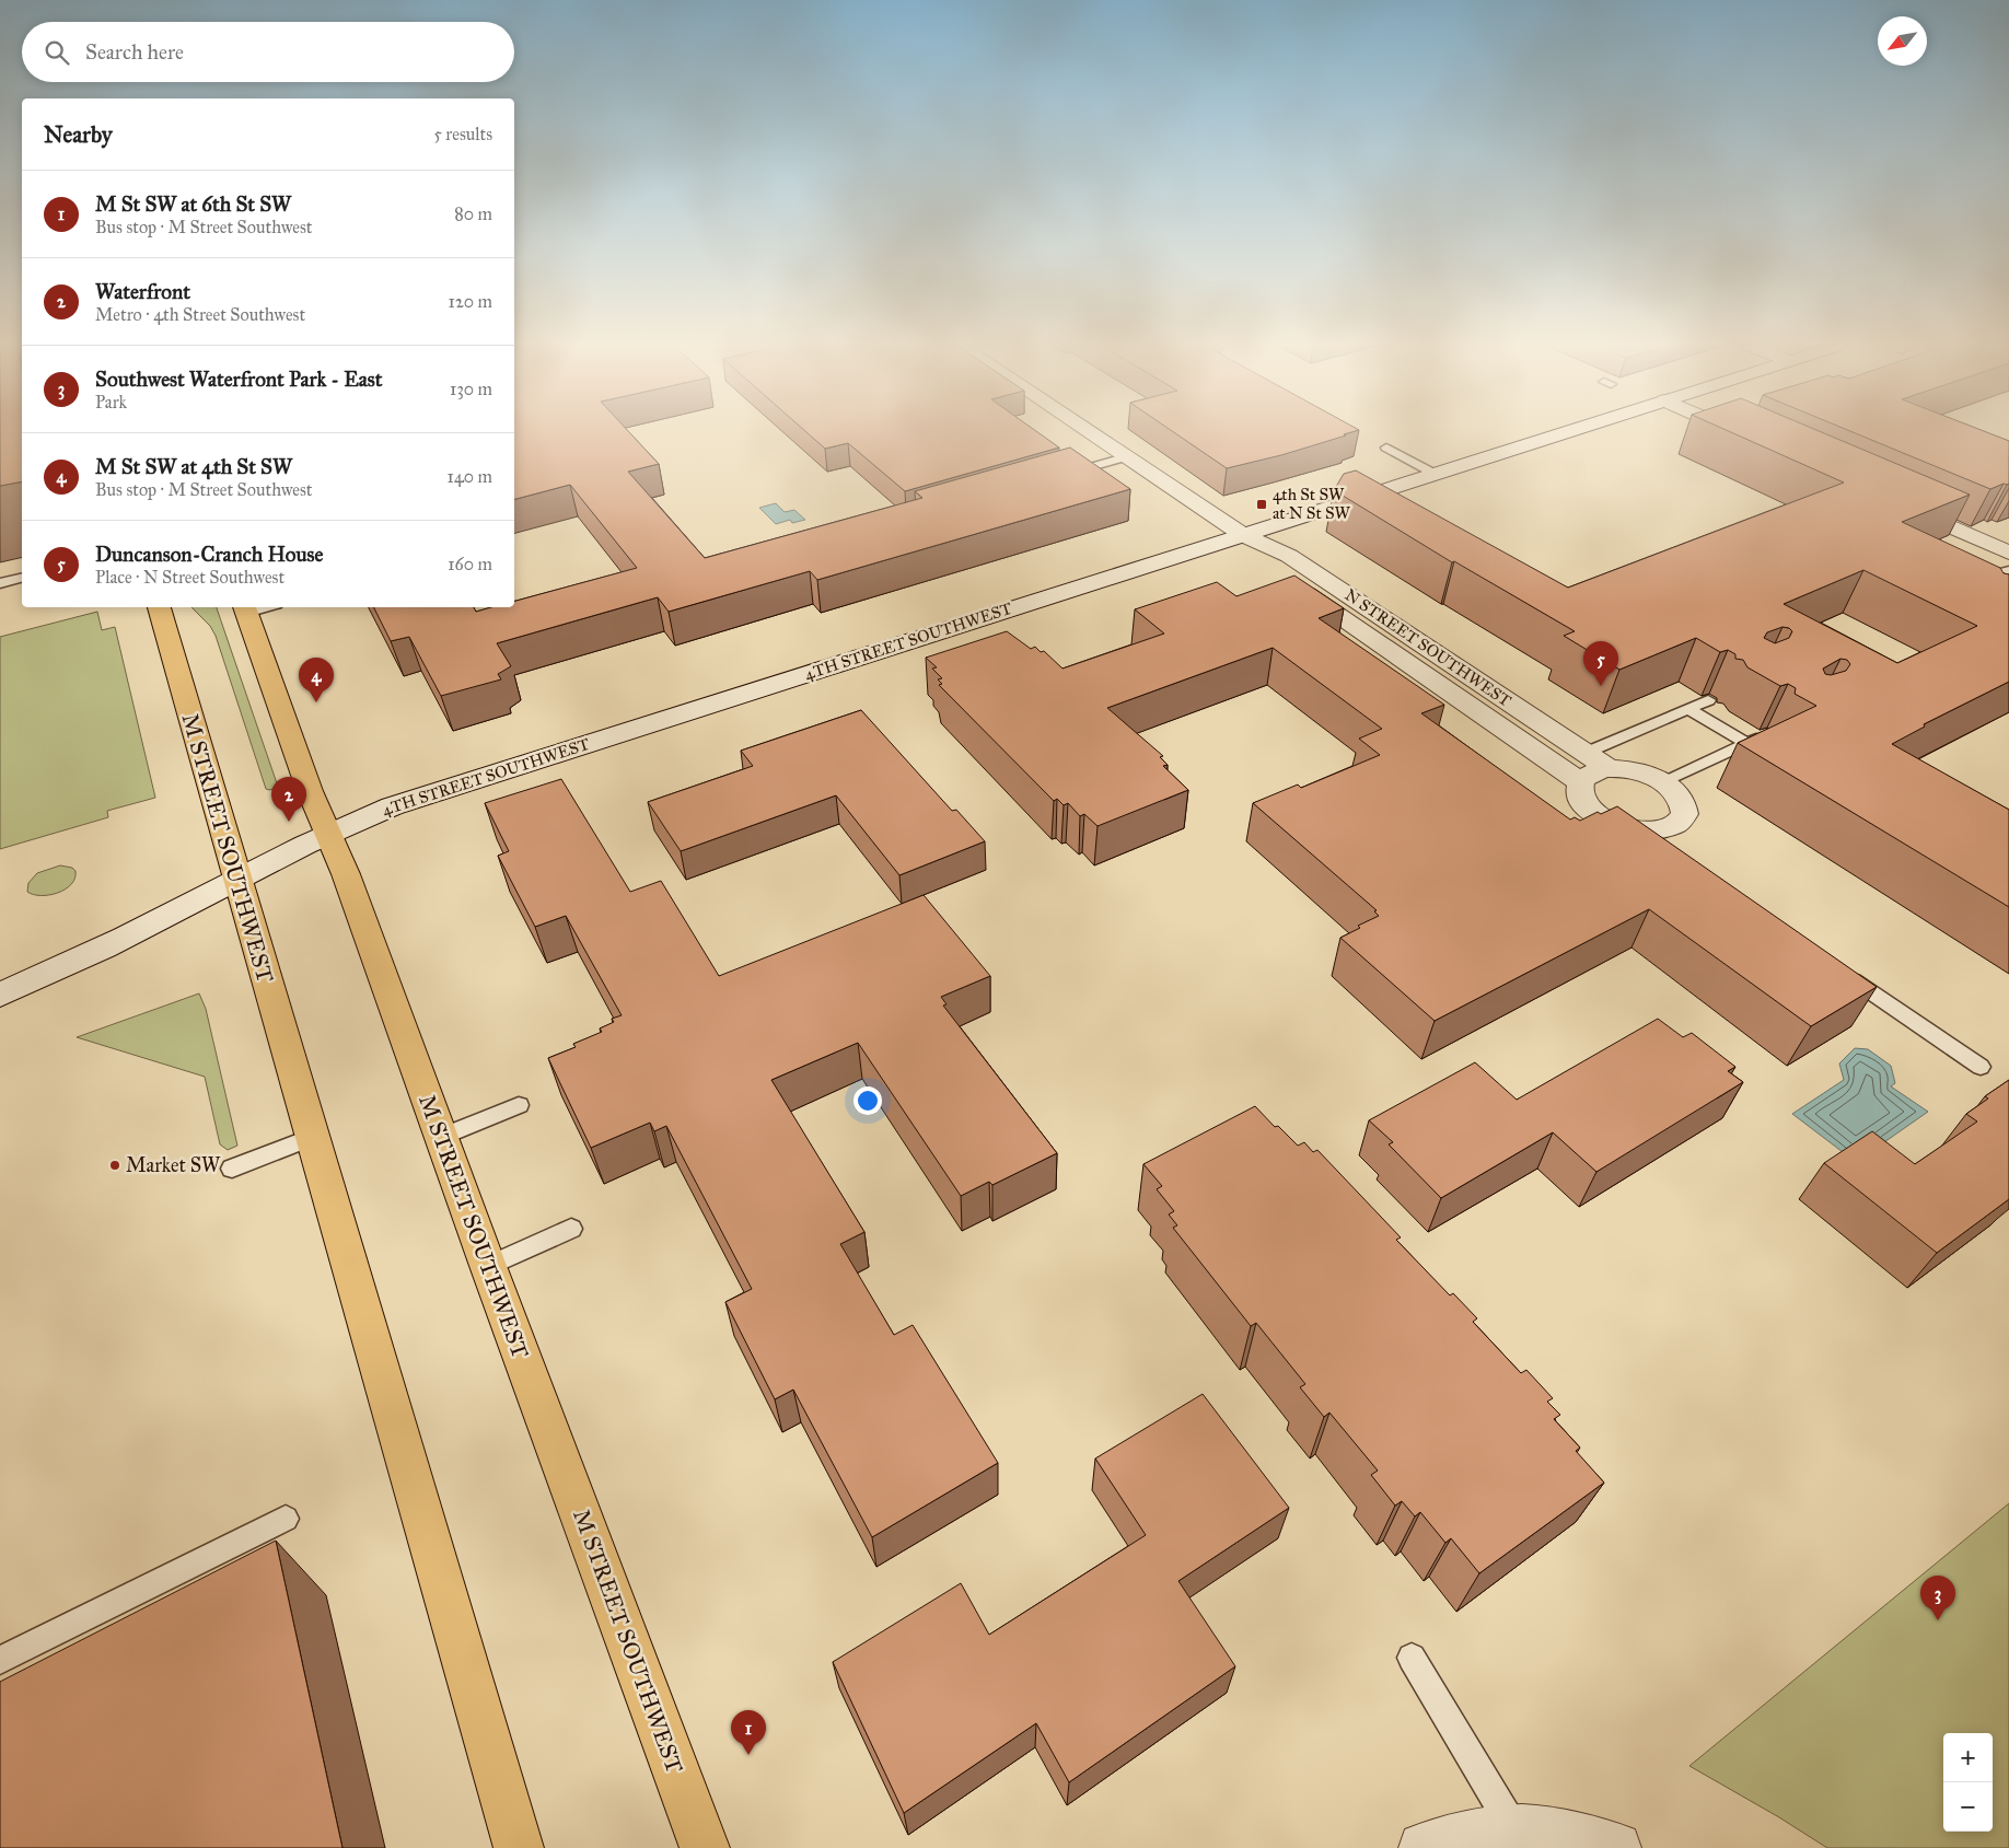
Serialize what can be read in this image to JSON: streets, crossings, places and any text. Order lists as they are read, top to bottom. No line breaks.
{"streets":{"main road":["M STREET SOUTHWEST"],"street":["4TH STREET SOUTHWEST","N STREET SOUTHWEST"]},"crossings":[["4TH STREET SOUTHWEST","N STREET SOUTHWEST"],["4TH STREET SOUTHWEST","M STREET SOUTHWEST"]],"places":{"transit":["4th St SW at N St SW"],"other":["Market SW"]},"north":"bottom left","page":{"search":"Search here","heading":["Nearby","5 results"],"list":[{"mark":"1","name":"M St SW at 6th St SW","note":"Bus stop · M Street Southwest","value":"80 m"},{"mark":"2","name":"Waterfront","note":"Metro · 4th Street Southwest","value":"120 m"},{"mark":"3","name":"Southwest Waterfront Park - East","note":"Park","value":"130 m"},{"mark":"4","name":"M St SW at 4th St SW","note":"Bus stop · M Street Southwest","value":"140 m"},{"mark":"5","name":"Duncanson-Cranch House","note":"Place · N Street Southwest","value":"160 m"}],"pins":["5","4","2","3","1"],"map_buttons":["+","−"]}}
